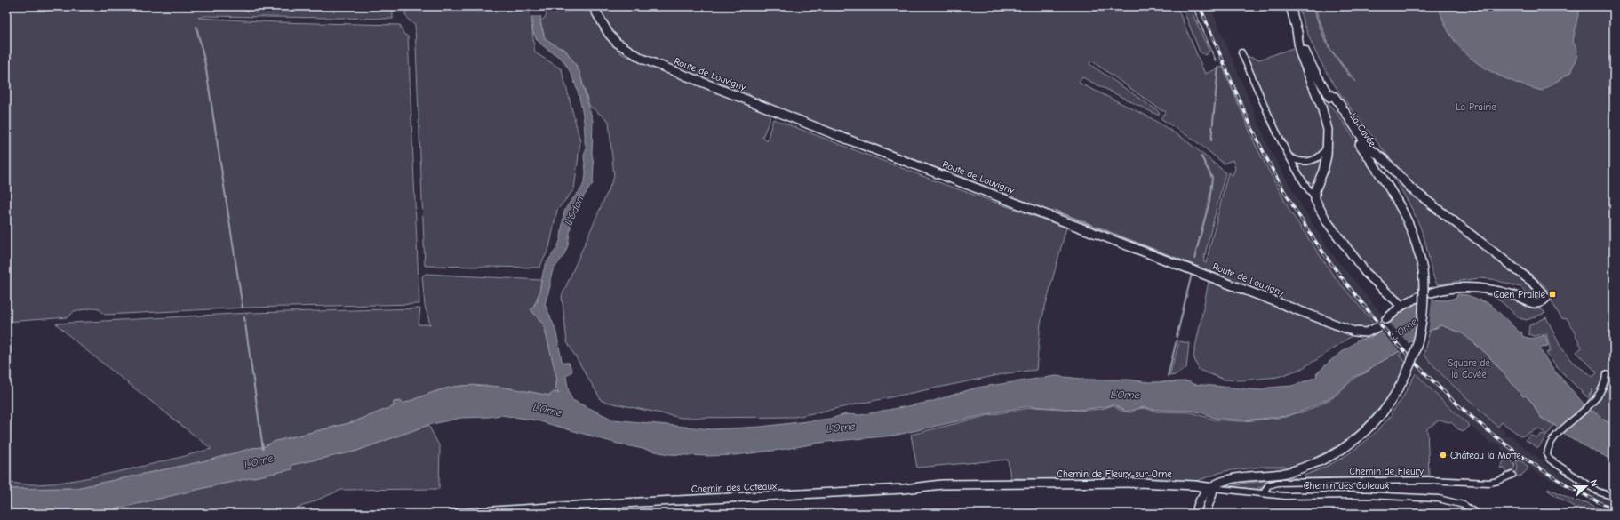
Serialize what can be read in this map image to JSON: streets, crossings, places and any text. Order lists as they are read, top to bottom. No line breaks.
{"streets":{"street":["Route de Louvigny","La Cavée","Chemin de Fleury","Chemin de Fleury-sur-Orne","Chemin des Coteaux"]},"crossings":[["La Cavée","Chemin de Fleury-sur-Orne"],["La Cavée","Chemin des Coteaux"],["Chemin de Fleury","Chemin des Coteaux"],["Chemin de Fleury-sur-Orne","Chemin des Coteaux"]],"water":["L'Odon","L'Orne"],"parks":["La Prairie","Square de la Cavée"],"places":{"transit":["Caen Prairie"],"other":["Château la Motte"]},"north":"right"}
